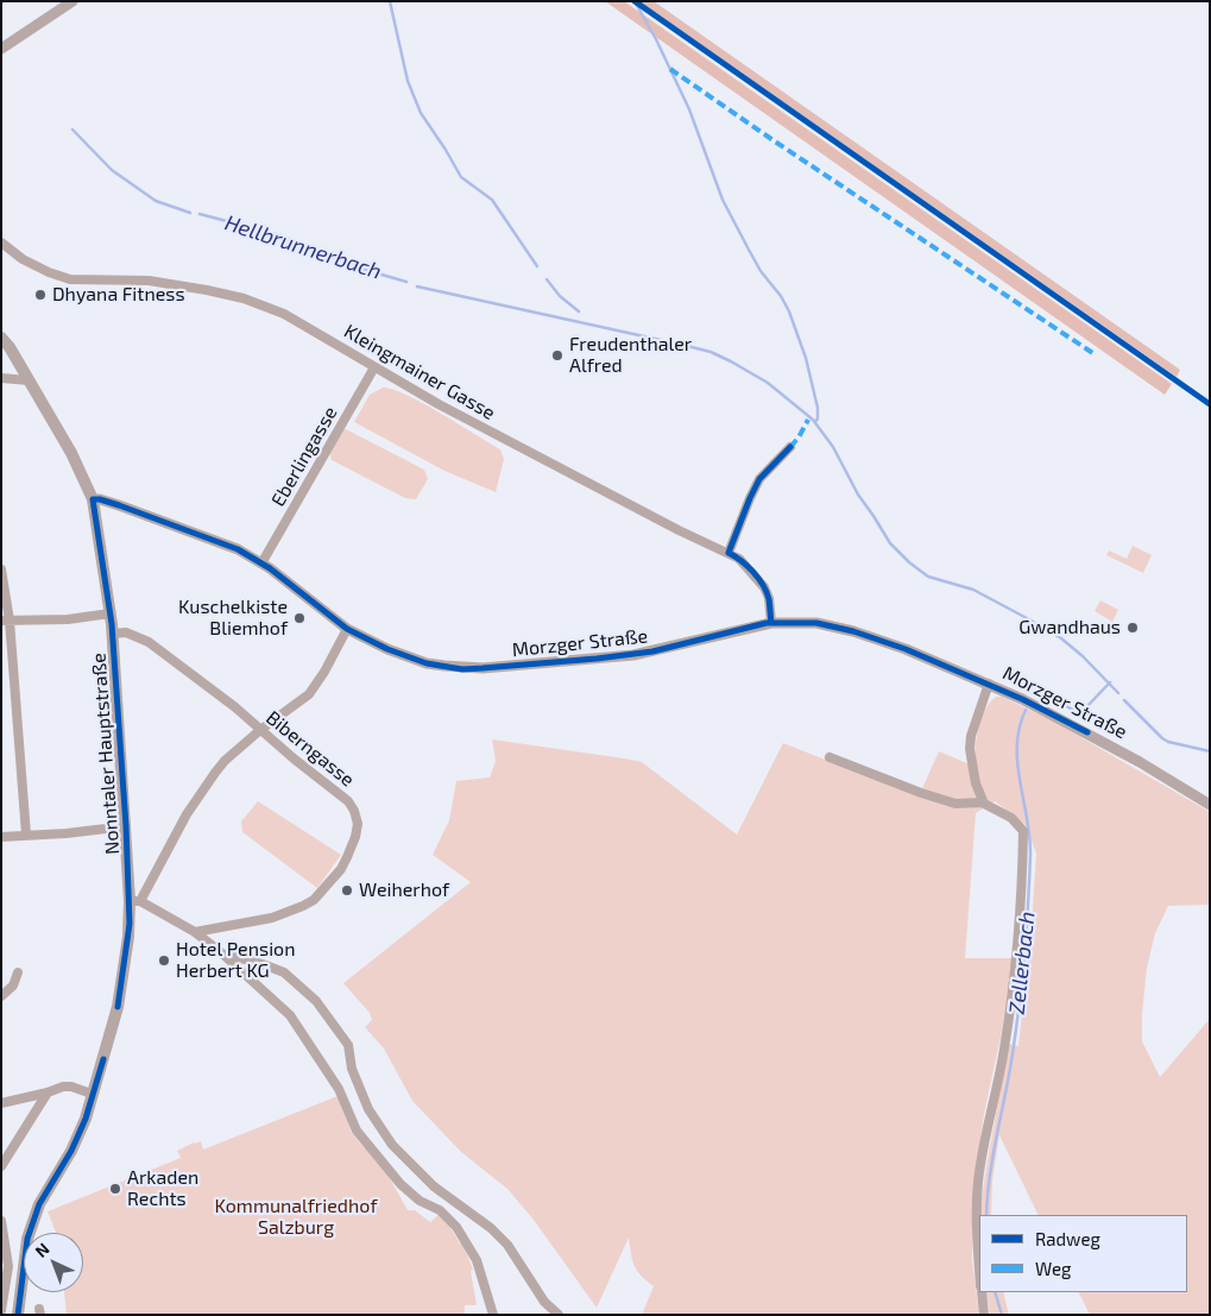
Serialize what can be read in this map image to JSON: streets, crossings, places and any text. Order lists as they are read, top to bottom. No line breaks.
{"streets":{"main road":["Nonntaler Hauptstraße"],"street":["Kleingmainer Gasse","Eberlingasse","Morzger Straße","Biberngasse"]},"crossings":[["Kleingmainer Gasse","Eberlingasse"],["Kleingmainer Gasse","Morzger Straße"],["Eberlingasse","Morzger Straße"],["Morzger Straße","Nonntaler Hauptstraße"],["Biberngasse","Nonntaler Hauptstraße"]],"water":["Hellbrunnerbach","Zellerbach"],"parks":["Kommunalfriedhof Salzburg"],"places":["Dhyana Fitness","Freudenthaler Alfred","Kuschelkiste Bliemhof","Gwandhaus","Weiherhof","Hotel Pension Herbert KG","Arkaden Rechts"],"legend":["Radweg","Weg"],"north":"top left"}
